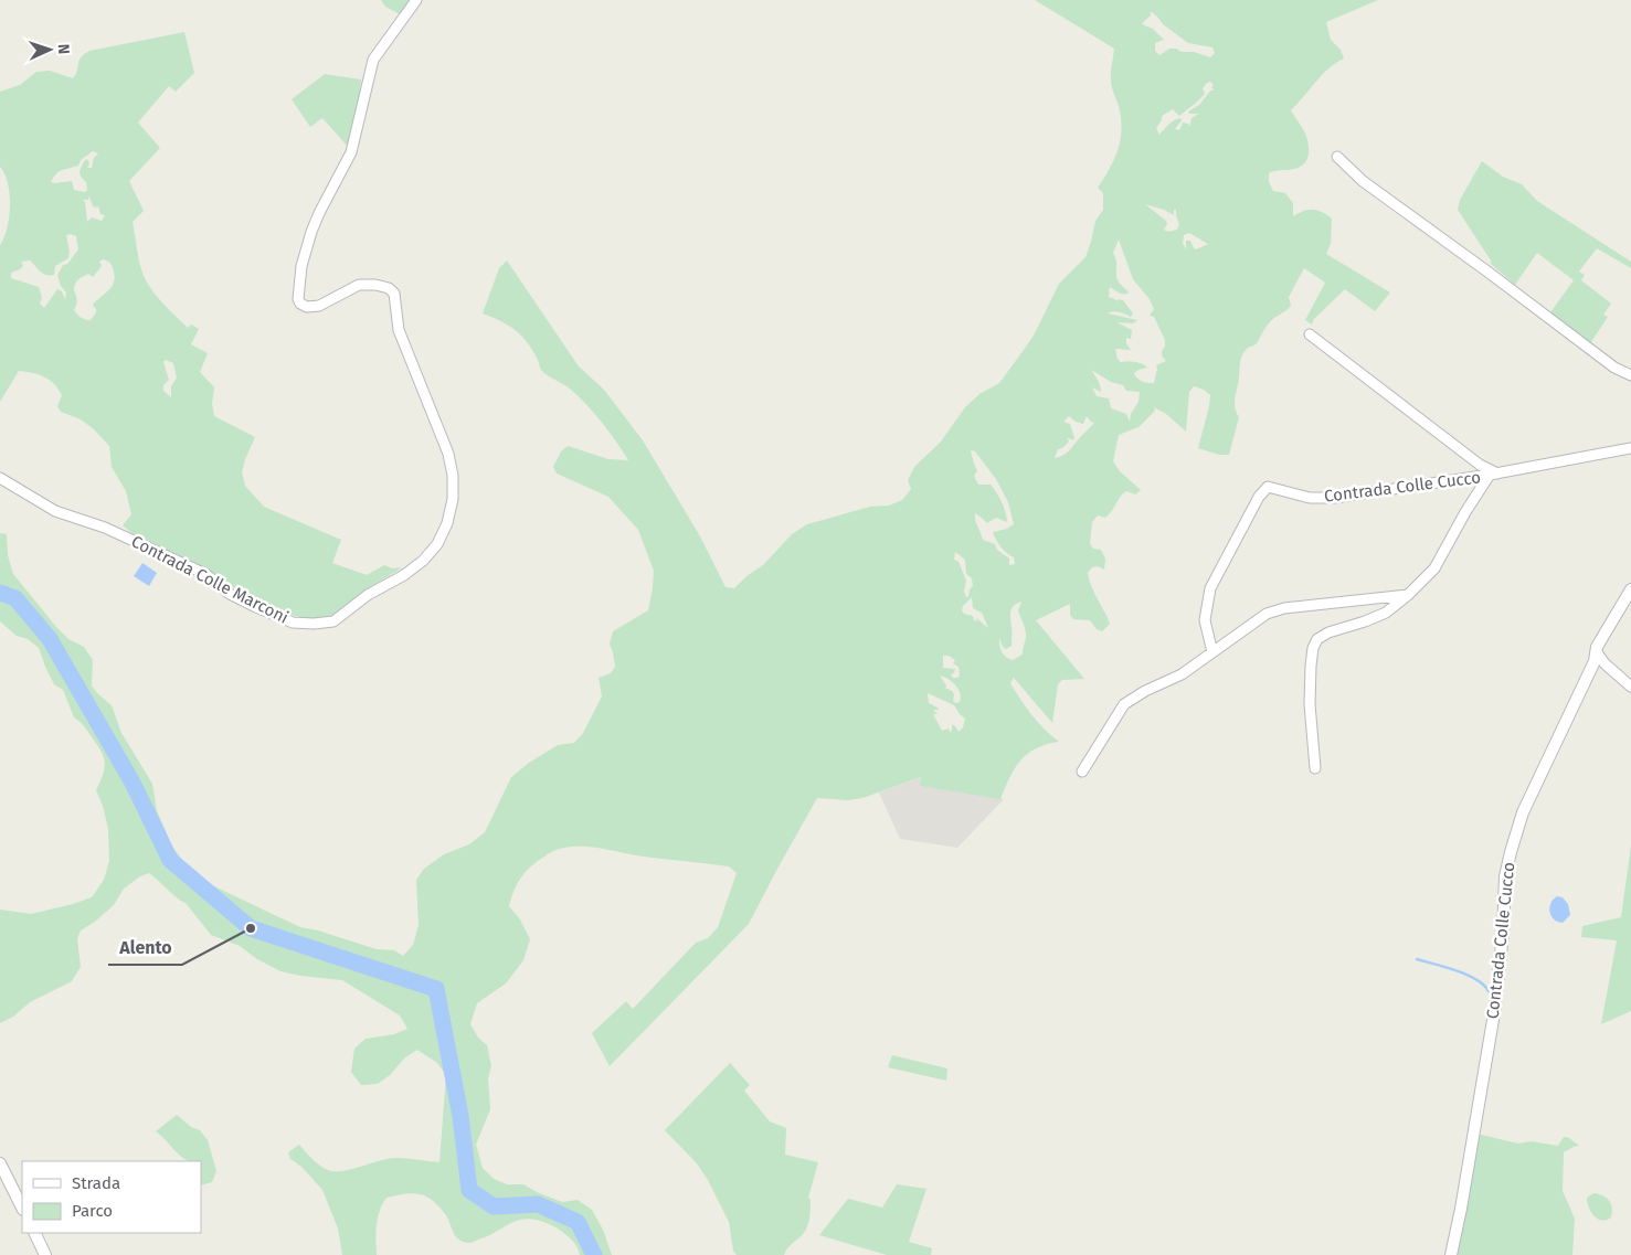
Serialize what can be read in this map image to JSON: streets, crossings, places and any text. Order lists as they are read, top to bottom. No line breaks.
{"streets":{"street":["Contrada Colle Cucco","Contrada Colle Marconi"]},"places":["Alento"],"legend":["Strada","Parco"],"north":"right"}
